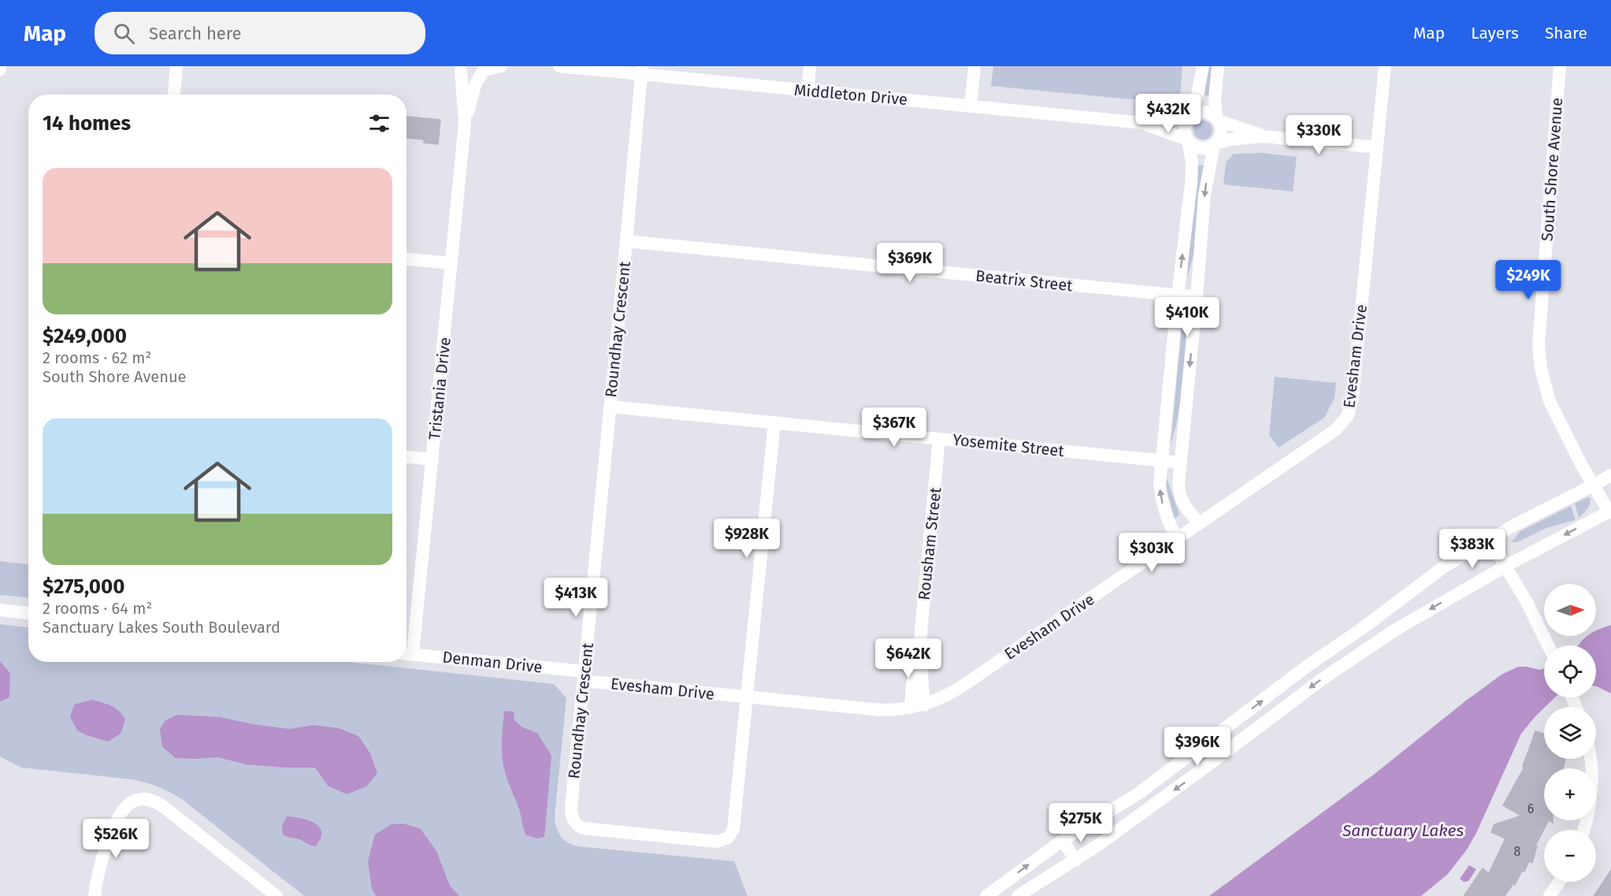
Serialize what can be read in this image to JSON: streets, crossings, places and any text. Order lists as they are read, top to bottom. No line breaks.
{"streets":{"street":["Middleton Drive","South Shore Avenue","Beatrix Street","Roundhay Crescent","Evesham Drive","Tristania Drive","Yosemite Street","Rousham Street","Denman Drive"]},"crossings":[["Middleton Drive","Roundhay Crescent"],["Beatrix Street","Roundhay Crescent"],["Roundhay Crescent","Evesham Drive"],["Roundhay Crescent","Yosemite Street"],["Roundhay Crescent","Denman Drive"],["Evesham Drive","Rousham Street"],["Evesham Drive","Denman Drive"],["Tristania Drive","Denman Drive"],["Yosemite Street","Rousham Street"]],"water":["Sanctuary Lakes"],"house_numbers":["6","8"],"north":"right","page":{"header":"Map","search":"Search here","nav":["Map","Layers","Share"],"price":["$432K","$330K","$369K","$249K","$410K","$367K","$928K","$383K","$303K","$413K","$642K","$396K","$275K","$526K"],"heading":"14 homes","list":[{"name":"$249,000","note":"2 rooms · 62 m² · South Shore Avenue"},{"name":"$275,000","note":"2 rooms · 64 m² · Sanctuary Lakes South Boulevard"}],"map_buttons":["+","−"]}}
